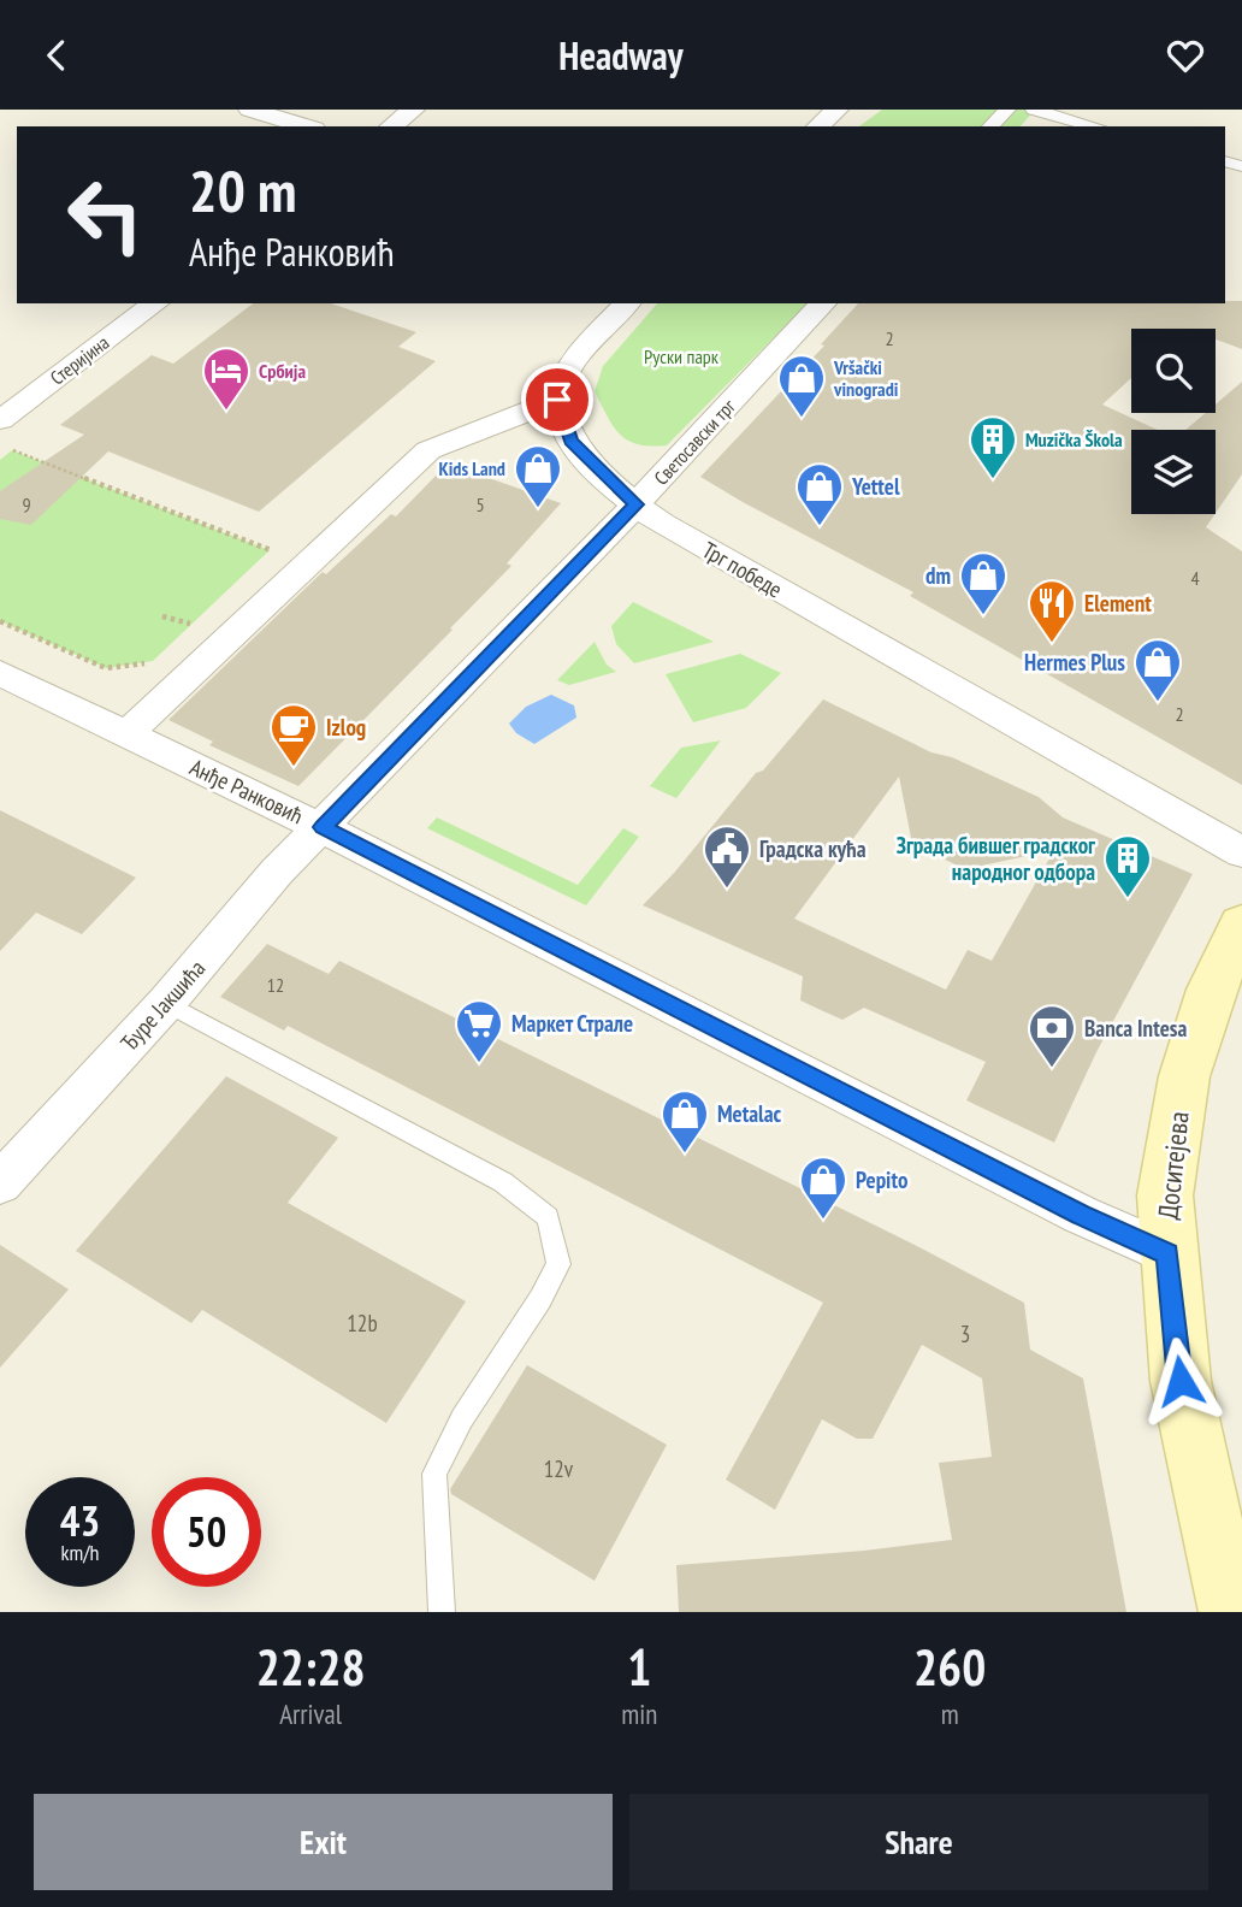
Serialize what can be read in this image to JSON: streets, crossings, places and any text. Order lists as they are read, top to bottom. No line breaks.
{"streets":{"main road":["Доситејева"],"street":["Стеријина","Светосавски трг","Трг победе","Анђе Ранковић","Ђуре Јакшића"]},"crossings":[["Светосавски трг","Трг победе"],["Анђе Ранковић","Ђуре Јакшића"],["Анђе Ранковић","Доситејева"]],"parks":["Руски парк"],"places":{"hotel":["Србија"],"shop":["Vršački vinogradi","Kids Land","Yettel","dm","Hermes Plus","Metalac","Pepito"],"building":["Muzička Škola","Зграда бившег градског народног одбора"],"restaurant":["Element"],"cafe":["Izlog"],"public building":["Градска кућа"],"supermarket":["Маркет Страле"],"bank":["Banca Intesa"]},"house_numbers":["2","9","5","4","2","12","12b","3","12v"],"page":{"header":"Headway","turn":["20 m","Анђе Ранковић"],"speed":"43 km/h","limit":"50","eta":["22:28","Arrival","1","min","260","m"],"buttons":["Exit","Share"]}}
